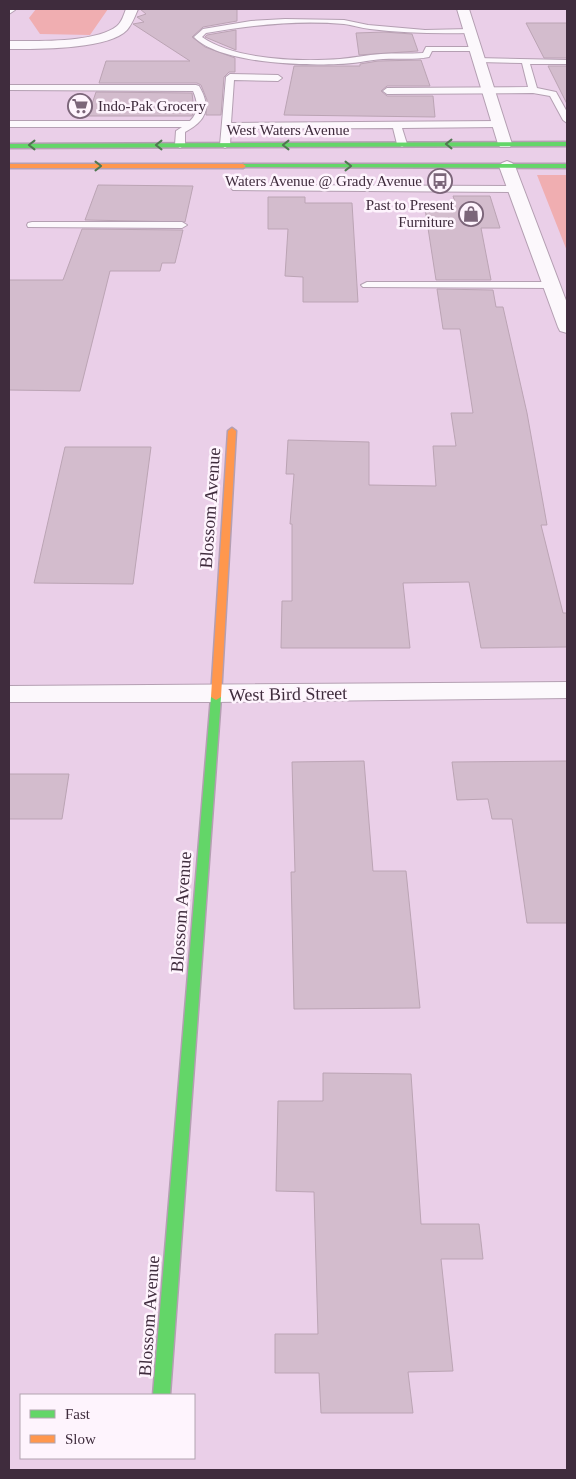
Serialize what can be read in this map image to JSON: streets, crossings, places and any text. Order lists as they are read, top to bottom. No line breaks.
{"streets":{"main road":["West Waters Avenue","Blossom Avenue"],"street":["West Bird Street"]},"crossings":[["Blossom Avenue","West Bird Street"]],"places":{"supermarket":["Indo-Pak Grocery"],"bus stop":["Waters Avenue @ Grady Avenue"],"shop":["Past to Present Furniture"]},"legend":["Fast","Slow"]}
